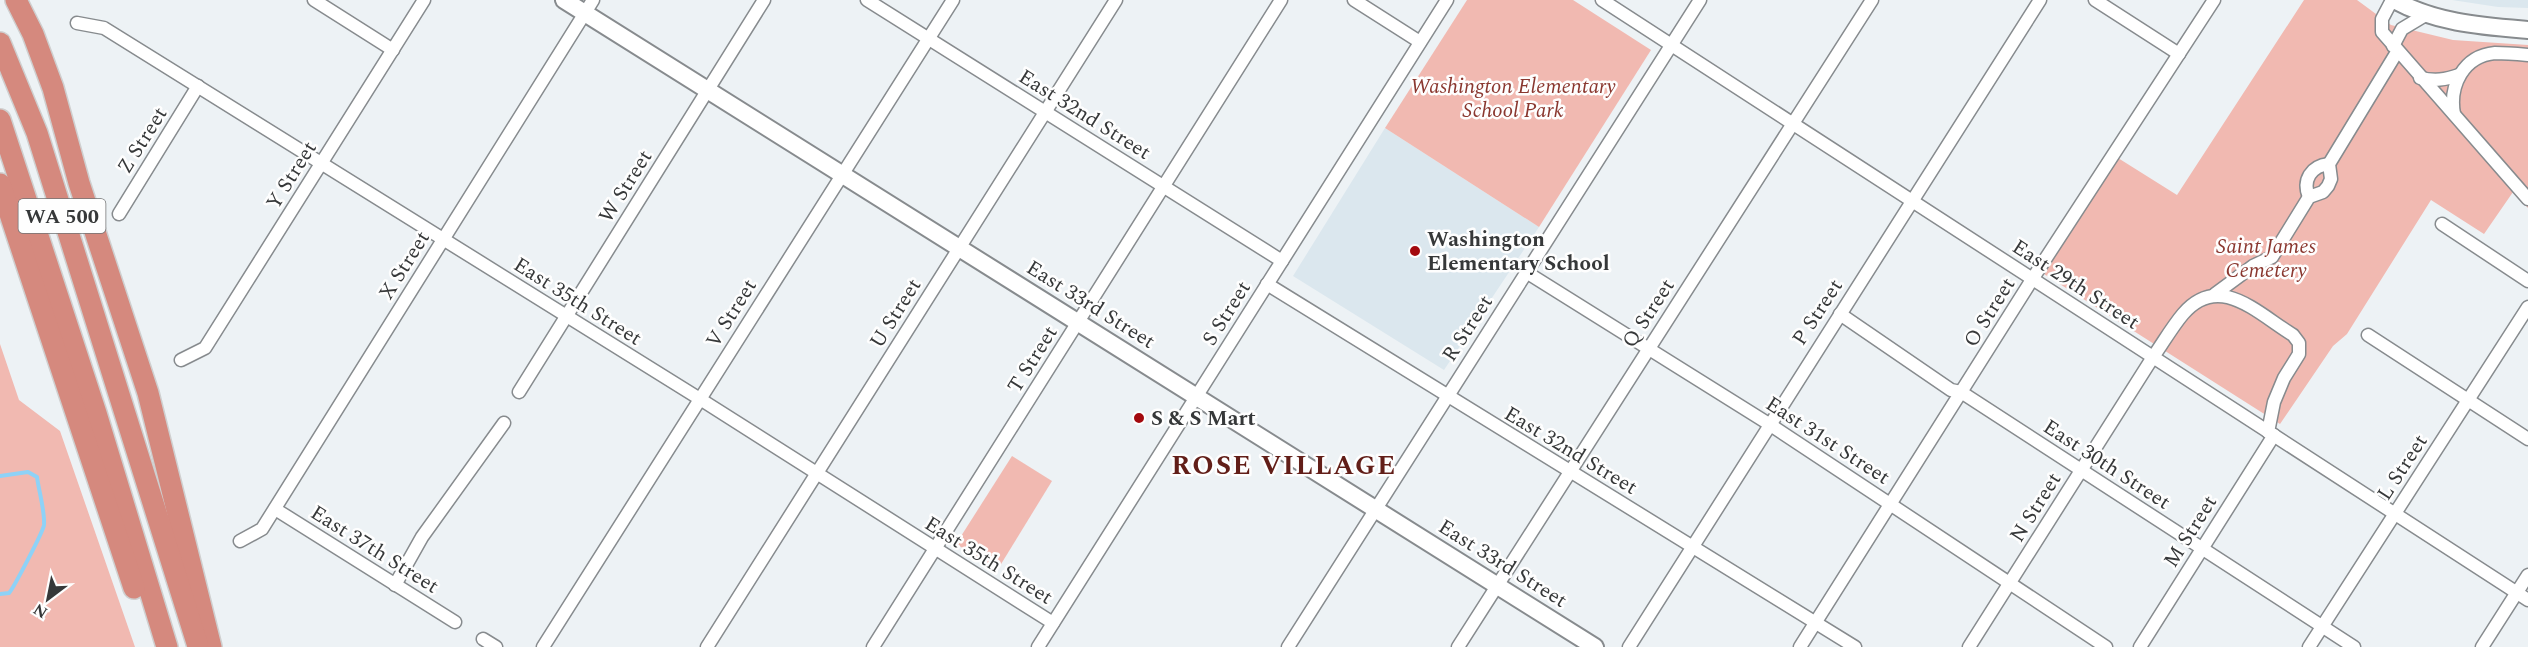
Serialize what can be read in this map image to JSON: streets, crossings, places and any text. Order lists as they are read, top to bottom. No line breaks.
{"streets":{"highway":["WA 500"],"street":["East 32nd Street","Z Street","Y Street","W Street","X Street","East 29th Street","East 35th Street","East 33rd Street","P Street","O Street","V Street","U Street","S Street","Q Street","R Street","T Street","East 31st Street","East 30th Street","L Street","N Street","M Street","East 37th Street"]},"crossings":[["East 32nd Street","P Street"],["East 32nd Street","O Street"],["East 32nd Street","V Street"],["East 32nd Street","U Street"],["East 32nd Street","S Street"],["East 32nd Street","Q Street"],["East 32nd Street","R Street"],["East 32nd Street","T Street"],["Z Street","East 35th Street"],["Y Street","East 35th Street"],["W Street","East 35th Street"],["W Street","East 33rd Street"],["X Street","East 35th Street"],["X Street","East 33rd Street"],["X Street","East 37th Street"],["East 29th Street","P Street"],["East 29th Street","O Street"],["East 29th Street","Q Street"],["East 29th Street","R Street"],["East 29th Street","L Street"],["East 29th Street","N Street"],["East 29th Street","M Street"],["East 35th Street","V Street"],["East 35th Street","U Street"],["East 35th Street","S Street"],["East 35th Street","T Street"],["East 33rd Street","V Street"],["East 33rd Street","U Street"],["East 33rd Street","S Street"],["East 33rd Street","Q Street"],["East 33rd Street","R Street"],["East 33rd Street","T Street"],["P Street","East 31st Street"],["P Street","East 30th Street"],["O Street","East 31st Street"],["O Street","East 30th Street"],["Q Street","East 31st Street"],["R Street","East 31st Street"],["East 31st Street","N Street"],["East 30th Street","L Street"],["East 30th Street","N Street"],["East 30th Street","M Street"]],"districts":["ROSE VILLAGE"],"parks":["Washington Elementary School Park","Saint James Cemetery"],"places":["Washington Elementary School","S & S Mart"],"north":"bottom left"}
